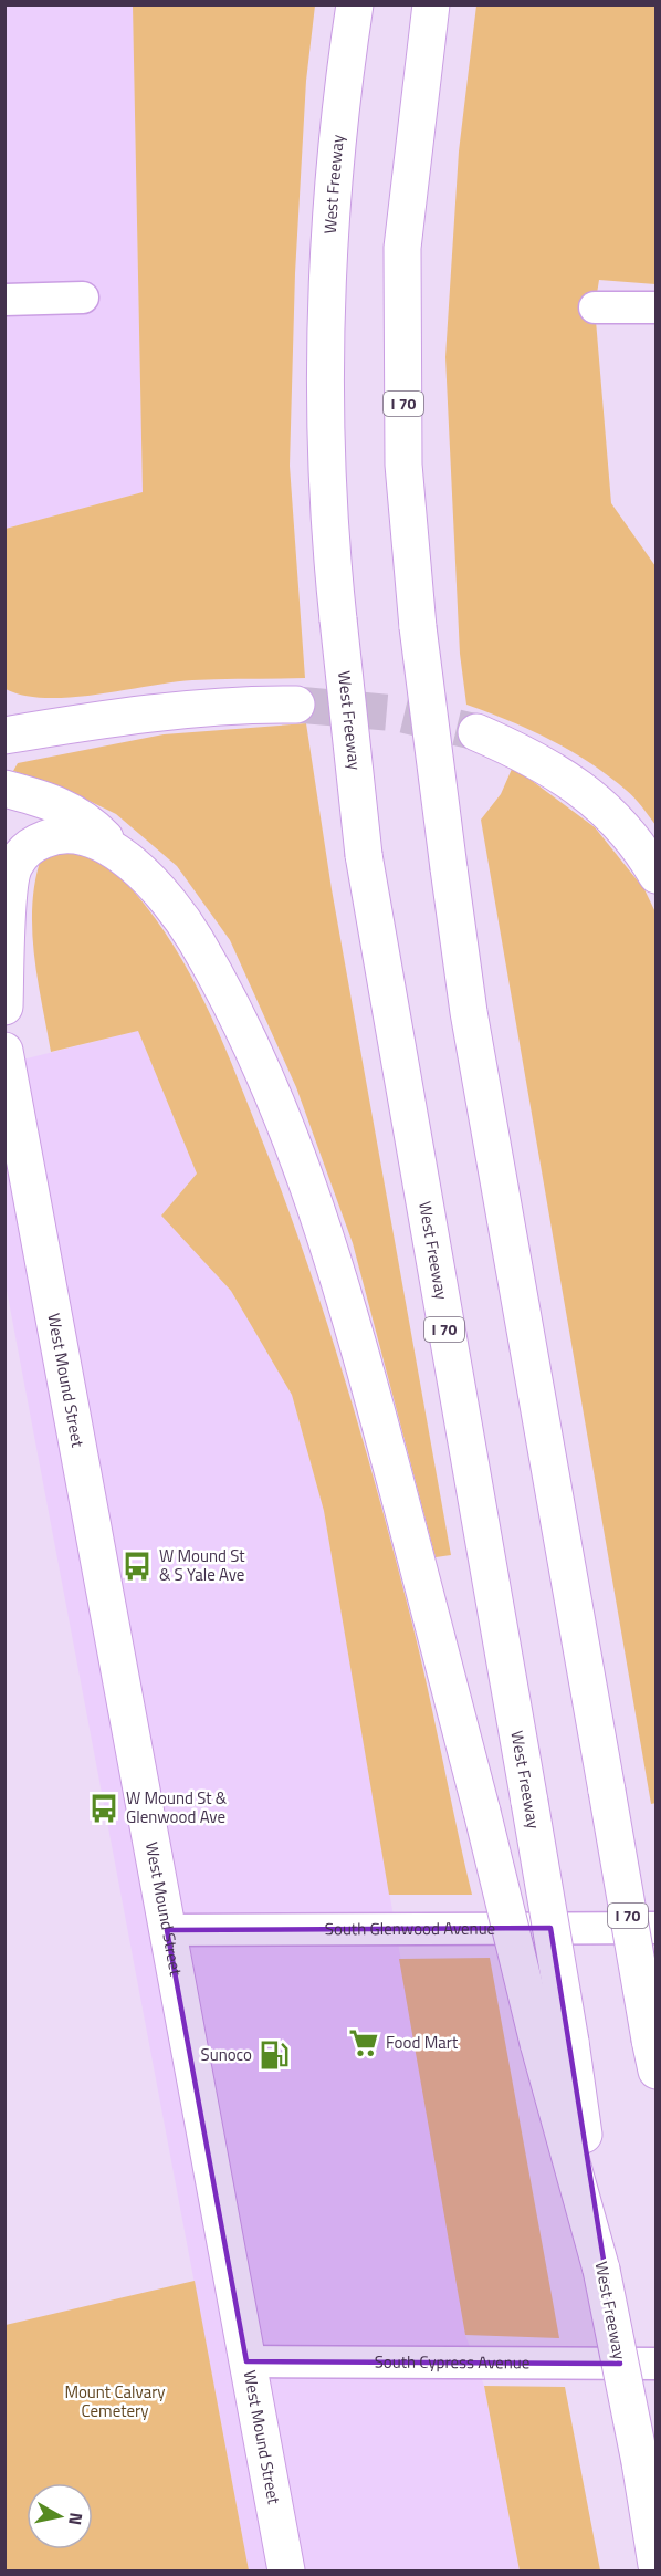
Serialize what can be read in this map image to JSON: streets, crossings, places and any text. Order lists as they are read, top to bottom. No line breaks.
{"streets":{"main road":["West Freeway","I 70","West Mound Street"],"street":["South Glenwood Avenue","South Cypress Avenue"]},"crossings":[["West Mound Street","South Glenwood Avenue"],["West Mound Street","South Cypress Avenue"]],"parks":["Mount Calvary Cemetery"],"places":{"bus stop":["W Mound St & S Yale Ave","W Mound St & Glenwood Ave"],"supermarket":["Food Mart"],"fuel station":["Sunoco"]},"north":"right"}
